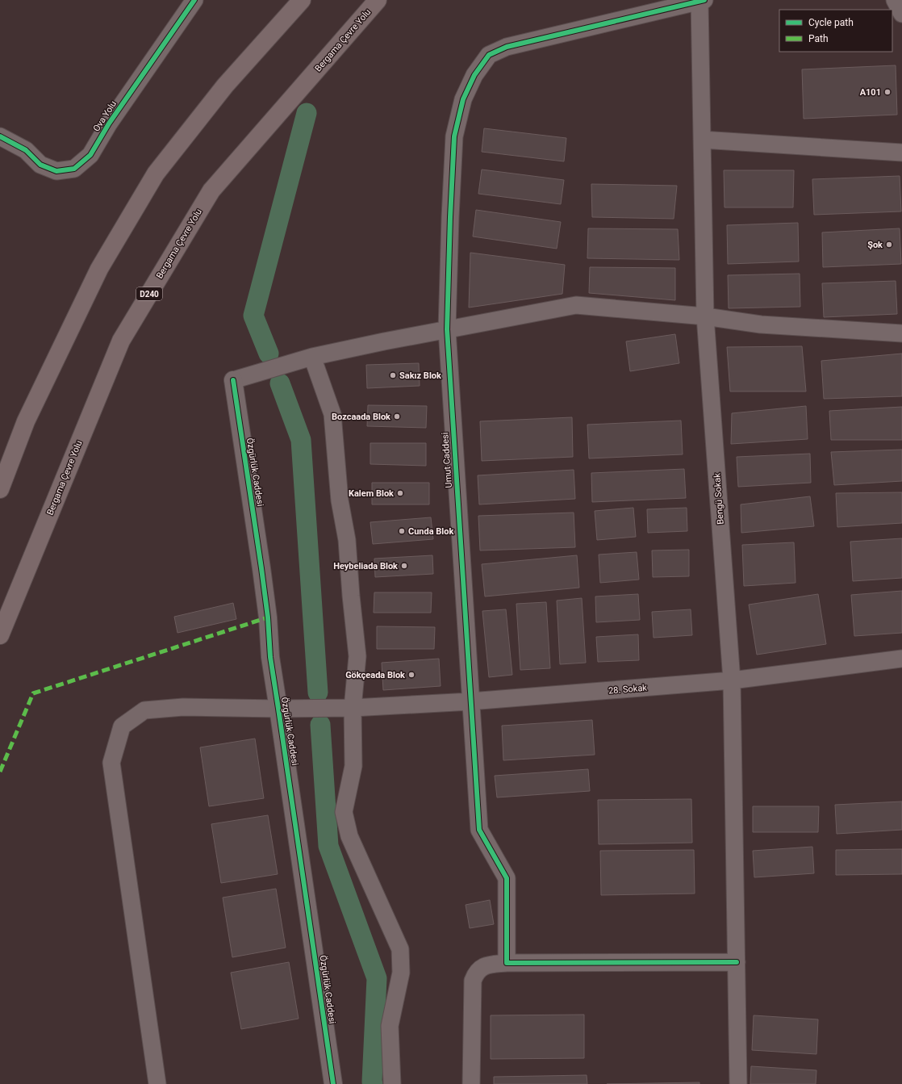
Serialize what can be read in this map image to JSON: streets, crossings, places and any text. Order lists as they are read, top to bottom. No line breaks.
{"streets":{"highway":["Bergama Çevre Yolu","D240"],"main road":["Özgürlük Caddesi"],"street":["Ova Yolu","Umut Caddesi","Bengü Sokak","28. Sokak"]},"crossings":[["Umut Caddesi","Bengü Sokak"],["Umut Caddesi","28. Sokak"],["Özgürlük Caddesi","28. Sokak"],["Bengü Sokak","28. Sokak"]],"places":["A101","Şok","Sakız Blok","Bozcaada Blok","Kalem Blok","Cunda Blok","Heybeliada Blok","Gökçeada Blok"],"legend":["Cycle path","Path"]}
